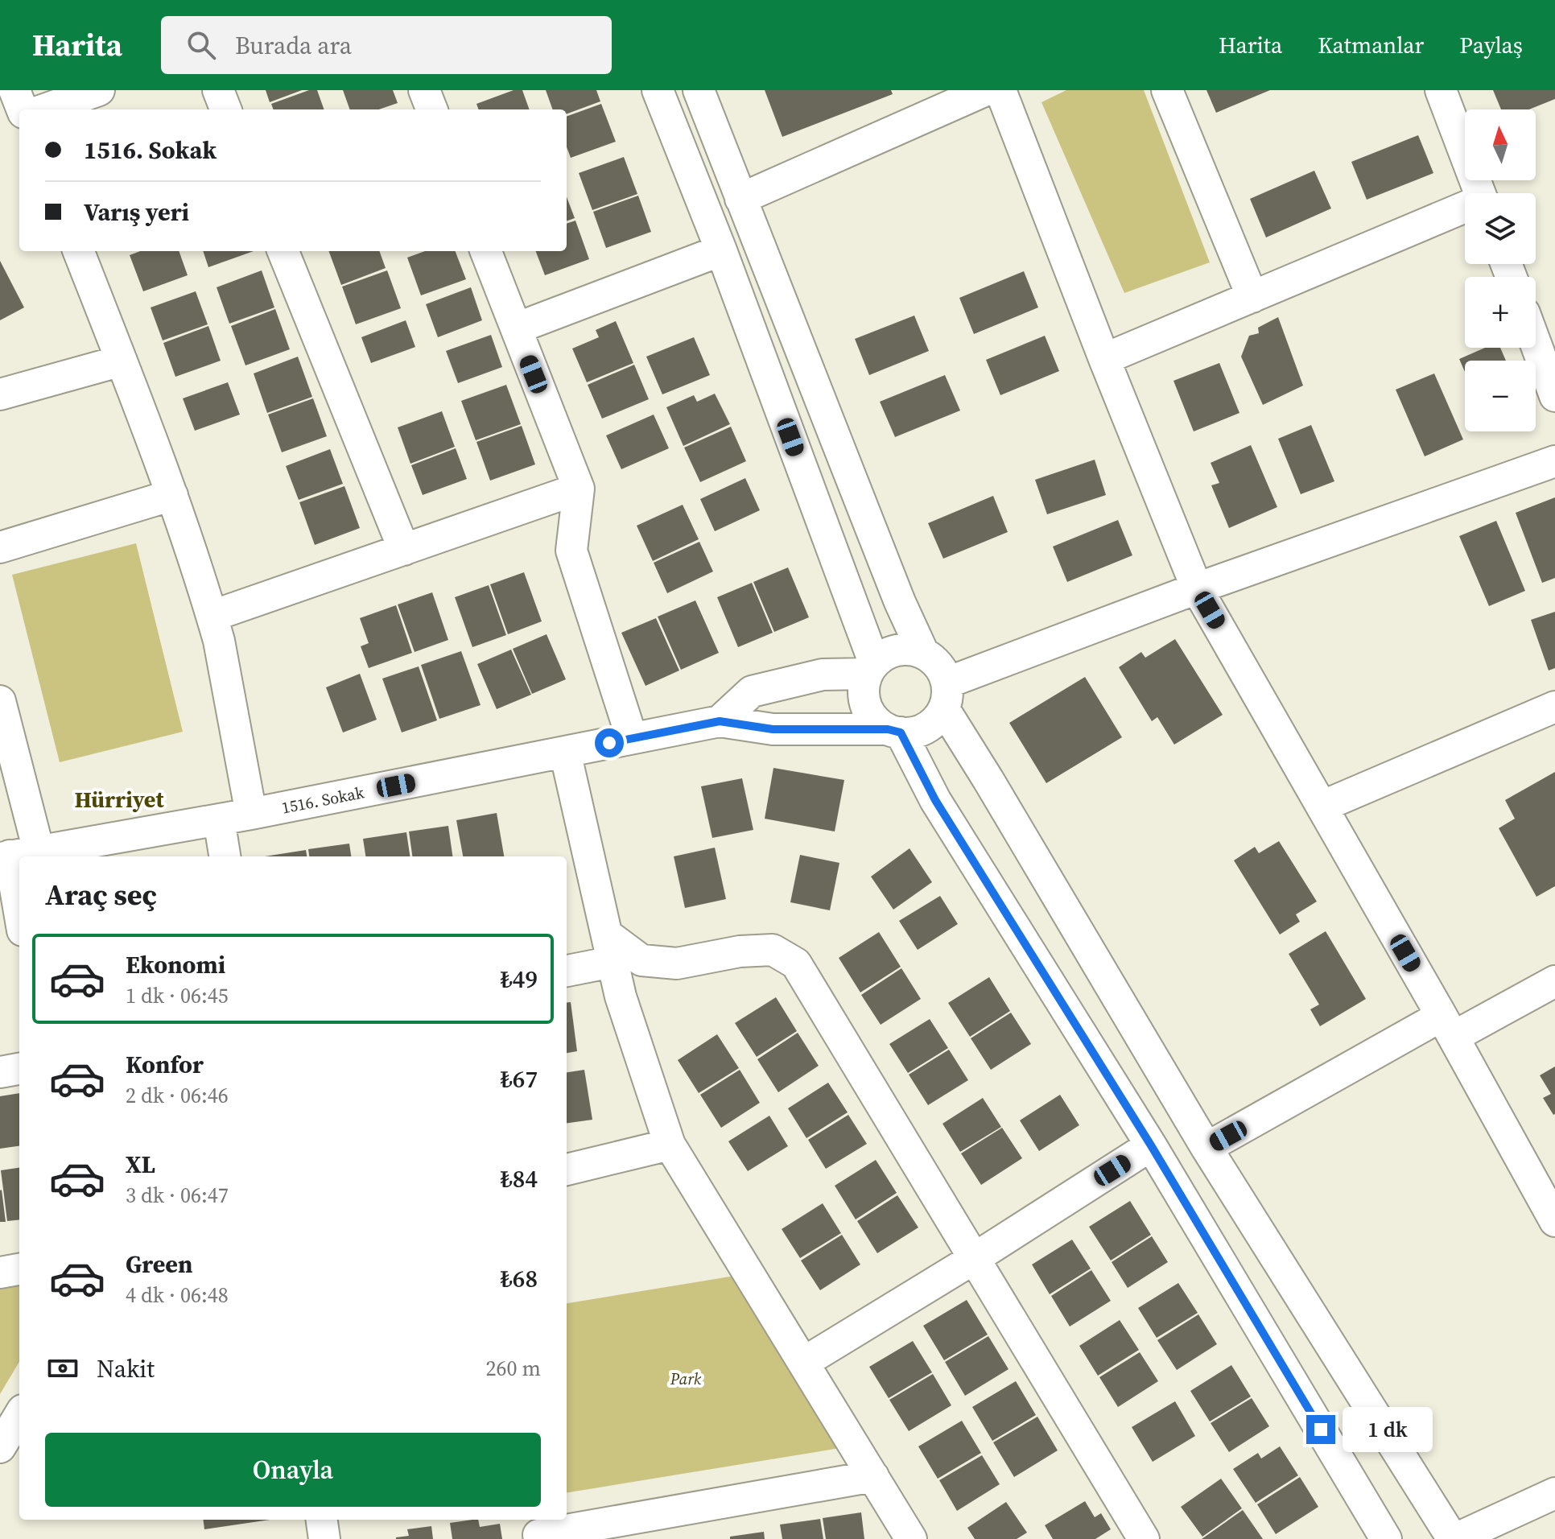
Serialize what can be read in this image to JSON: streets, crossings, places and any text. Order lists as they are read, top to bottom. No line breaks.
{"streets":{"street":["1516. Sokak"]},"districts":["Hürriyet"],"parks":["Park"],"north":"top","page":{"header":"Harita","search":"Burada ara","nav":["Harita","Katmanlar","Paylaş"],"map_buttons":["+","−"],"banner":["1516. Sokak","Varış yeri"],"heading":"Araç seç","list":[{"name":"Ekonomi","note":"1 dk · 06:45","value":"₺49"},{"name":"Konfor","note":"2 dk · 06:46","value":"₺67"},{"name":"XL","note":"3 dk · 06:47","value":"₺84"},{"name":"Green","note":"4 dk · 06:48","value":"₺68"}],"pay":["Nakit","260 m"],"bubble":"1 dk","buttons":"Onayla"}}
